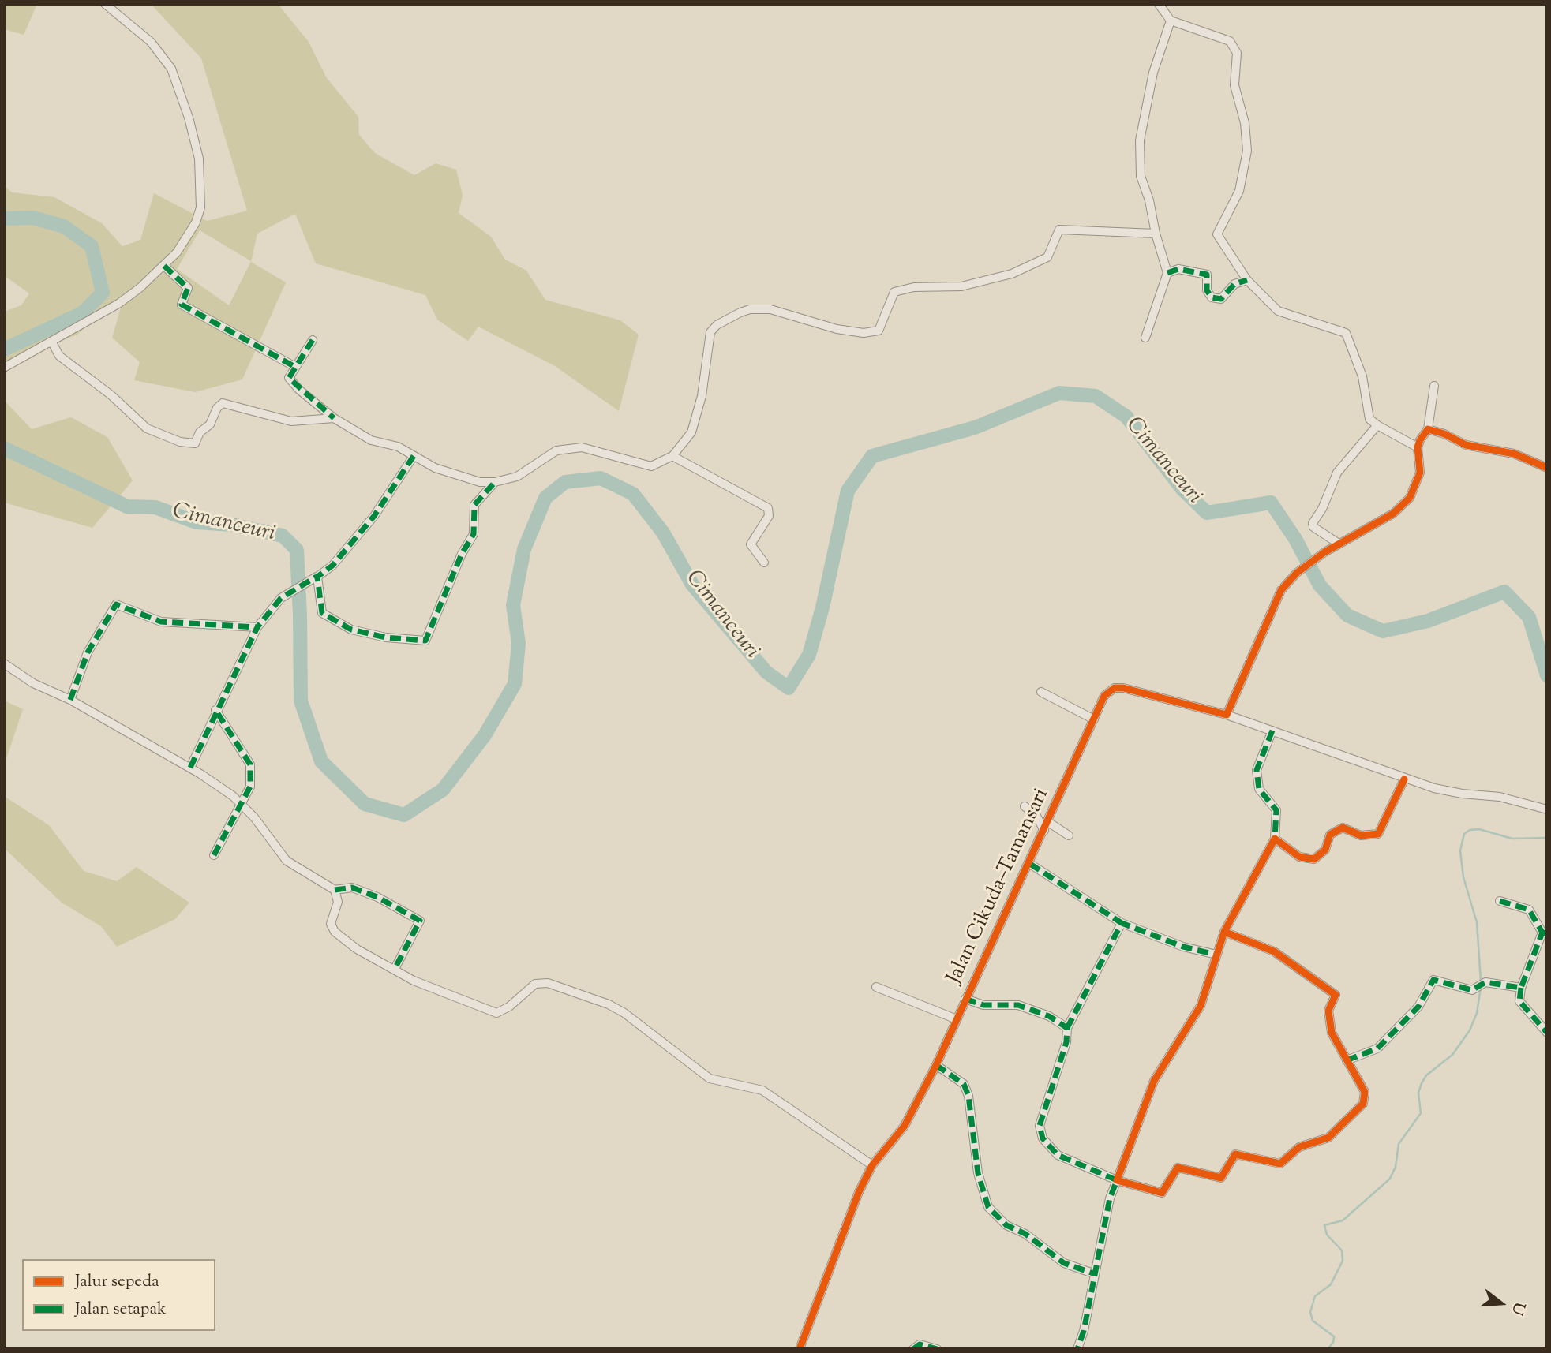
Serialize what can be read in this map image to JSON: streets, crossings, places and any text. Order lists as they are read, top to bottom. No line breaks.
{"streets":{"street":["Jalan Cikuda–Tamansari"]},"water":["Cimanceuri"],"legend":["Jalur sepeda","Jalan setapak"],"north":"right"}
